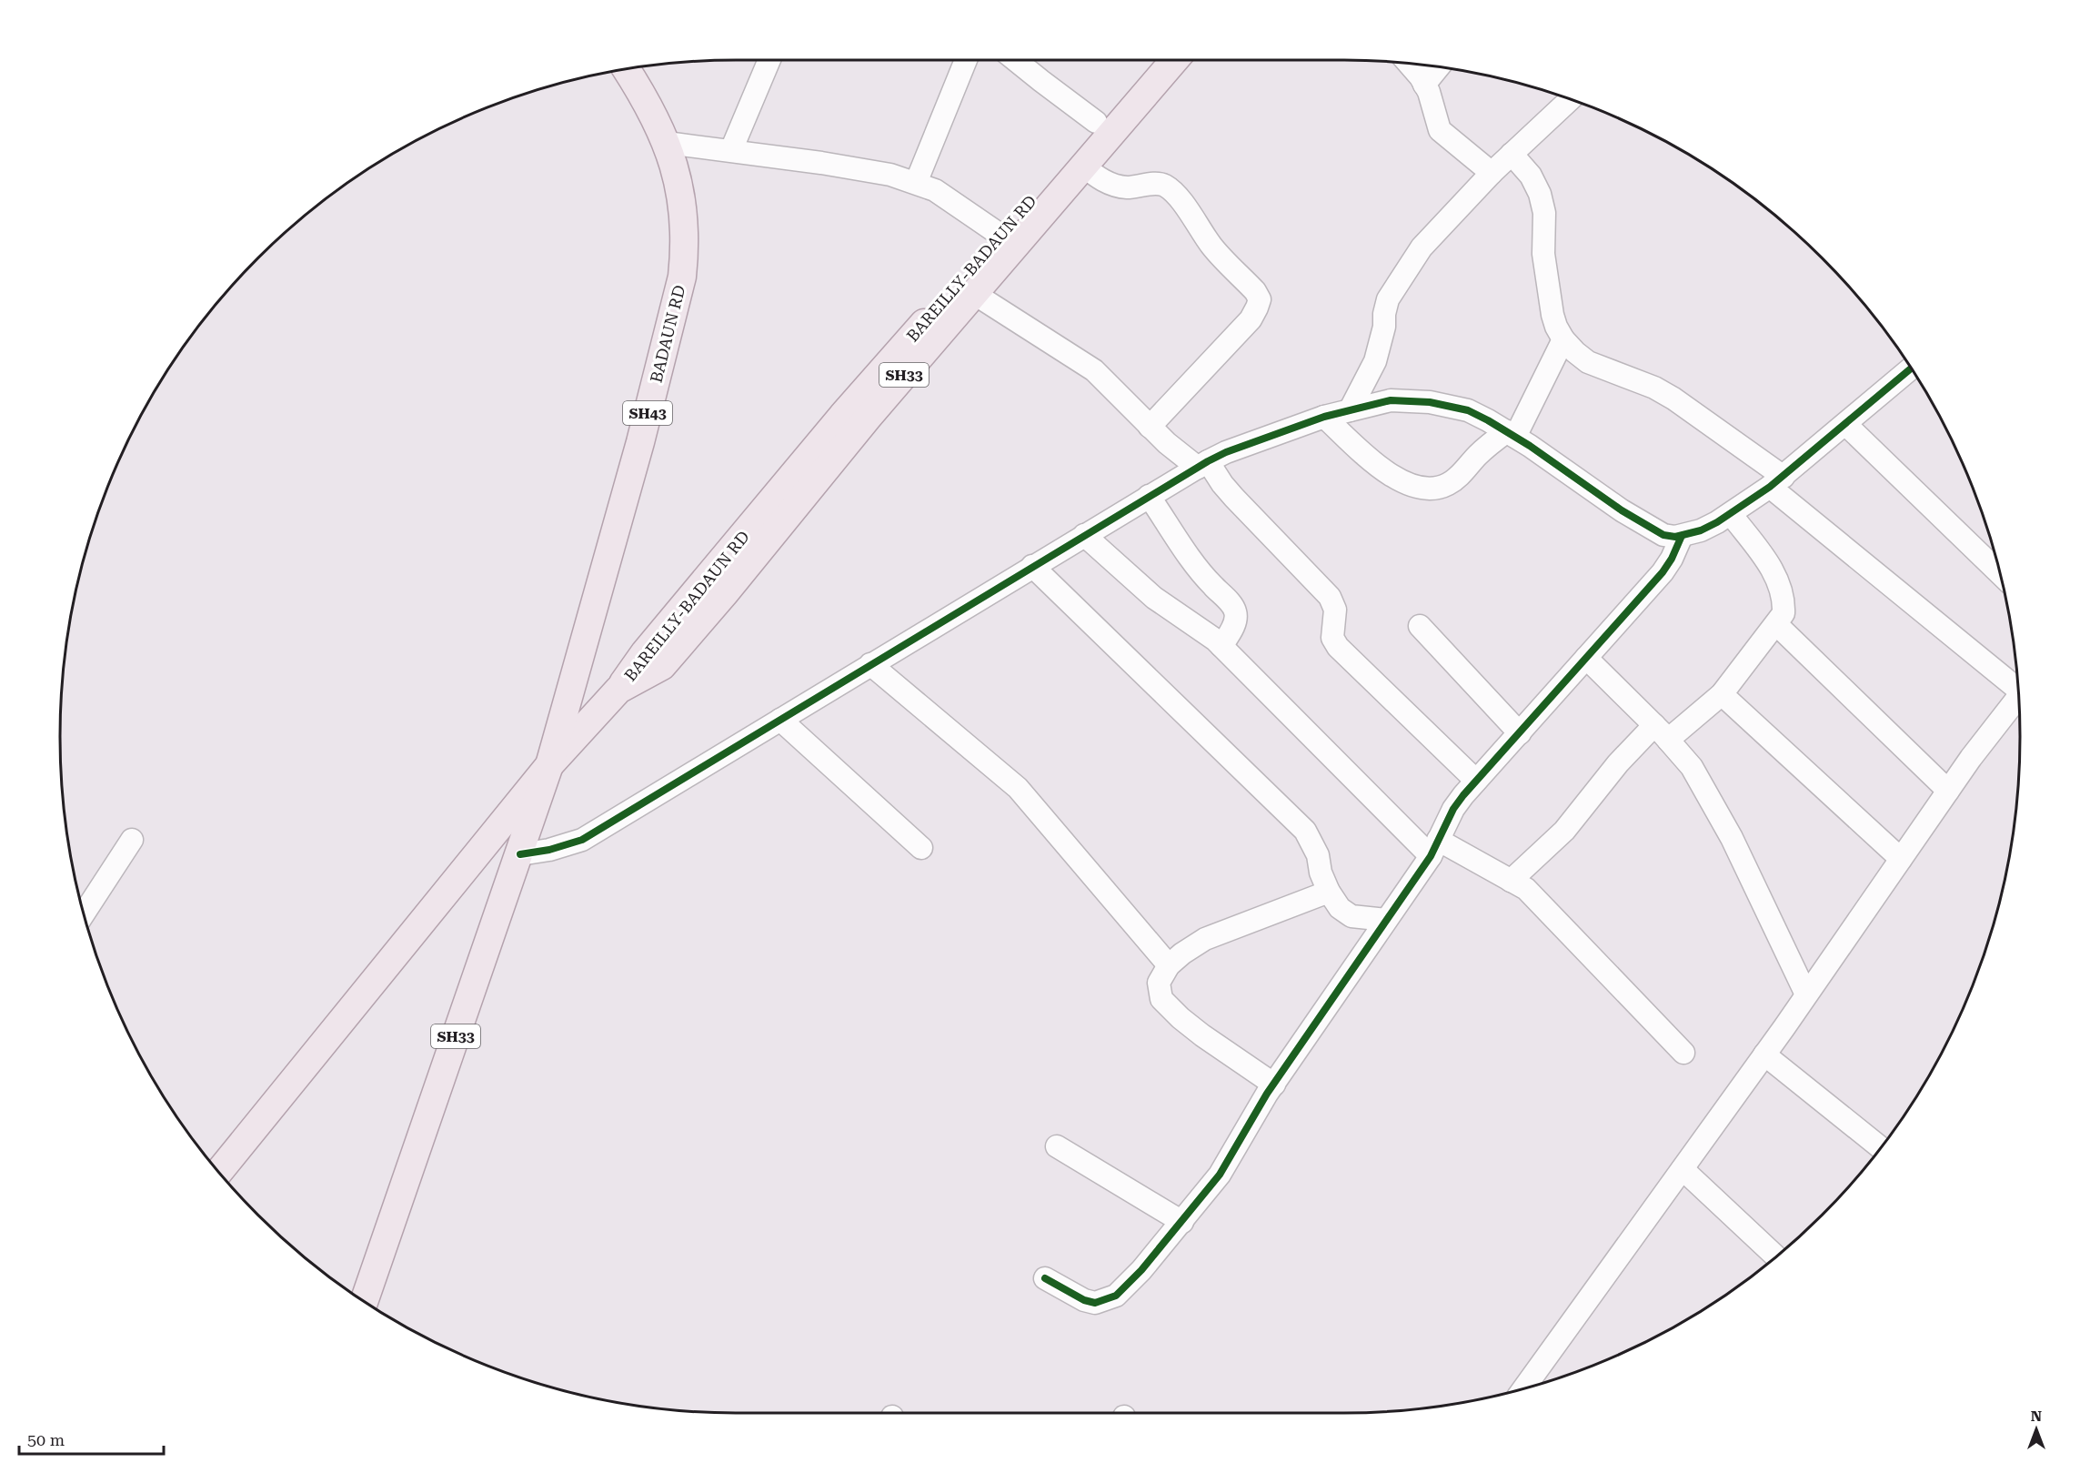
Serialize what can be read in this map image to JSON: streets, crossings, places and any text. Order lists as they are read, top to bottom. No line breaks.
{"streets":{"main road":["BAREILLY-BADAUN RD","BADAUN RD","SH33","SH43"]},"crossings":[["BAREILLY-BADAUN RD","SH33"],["BADAUN RD","SH33"]],"scale_bar":"50 m","north":"top"}
